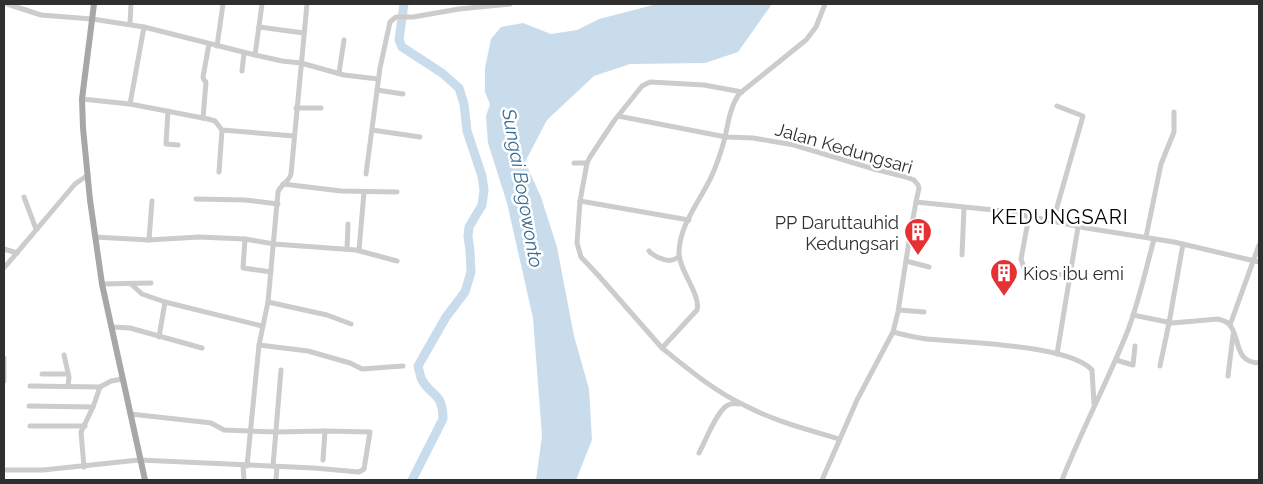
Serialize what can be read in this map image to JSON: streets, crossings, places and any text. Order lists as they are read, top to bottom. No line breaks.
{"streets":{"street":["Jalan Kedungsari"]},"districts":["KEDUNGSARI"],"water":["Sungai Bogowonto"],"places":{"building":["PP Daruttauhid Kedungsari","Kios ibu emi"]}}
